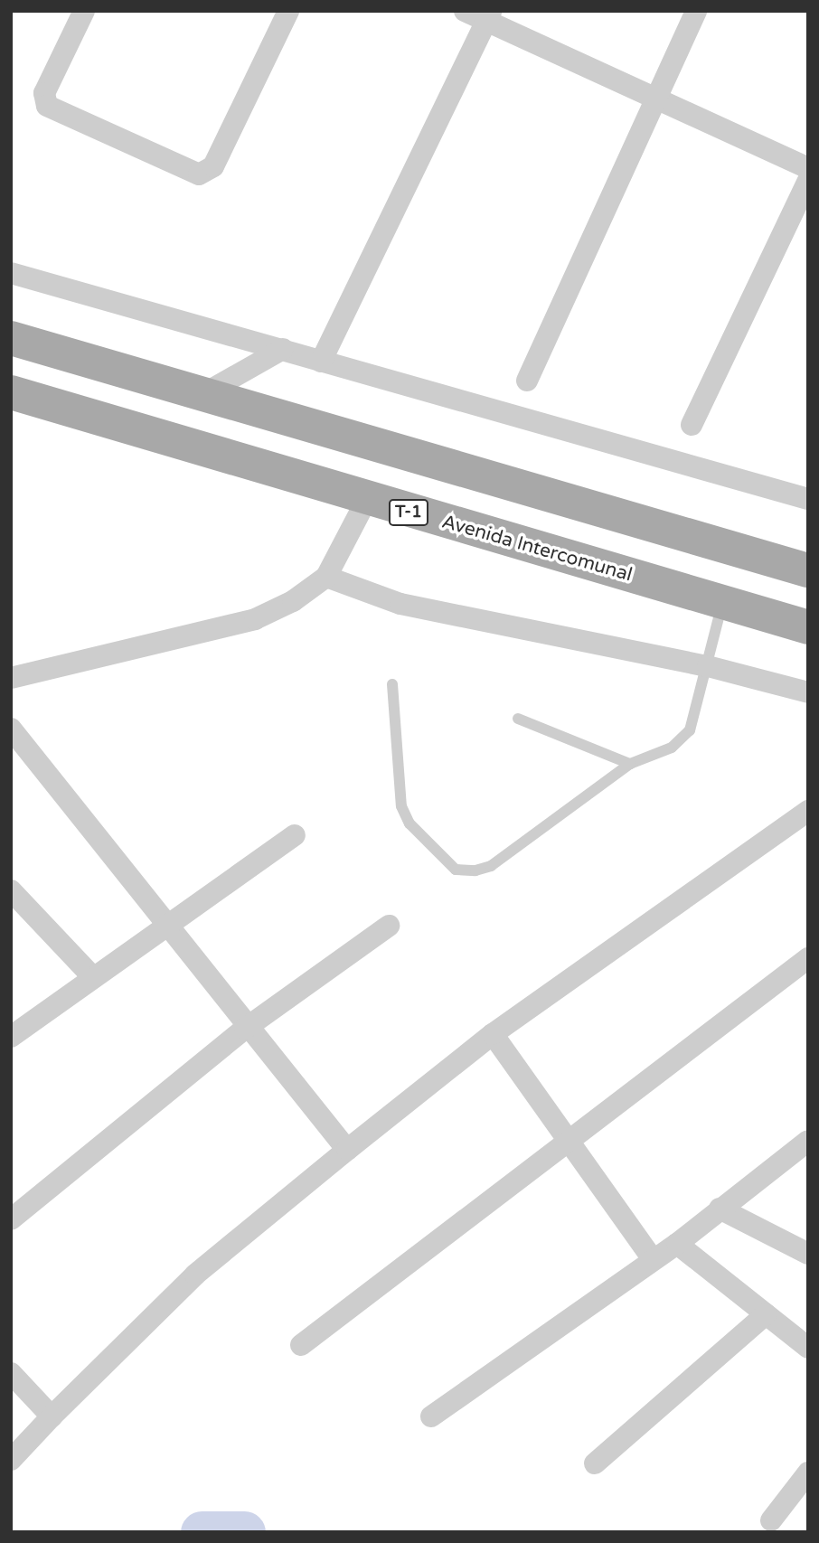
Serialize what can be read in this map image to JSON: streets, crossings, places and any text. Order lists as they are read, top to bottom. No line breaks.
{"streets":{"main road":["T-1","Avenida Intercomunal"]}}
